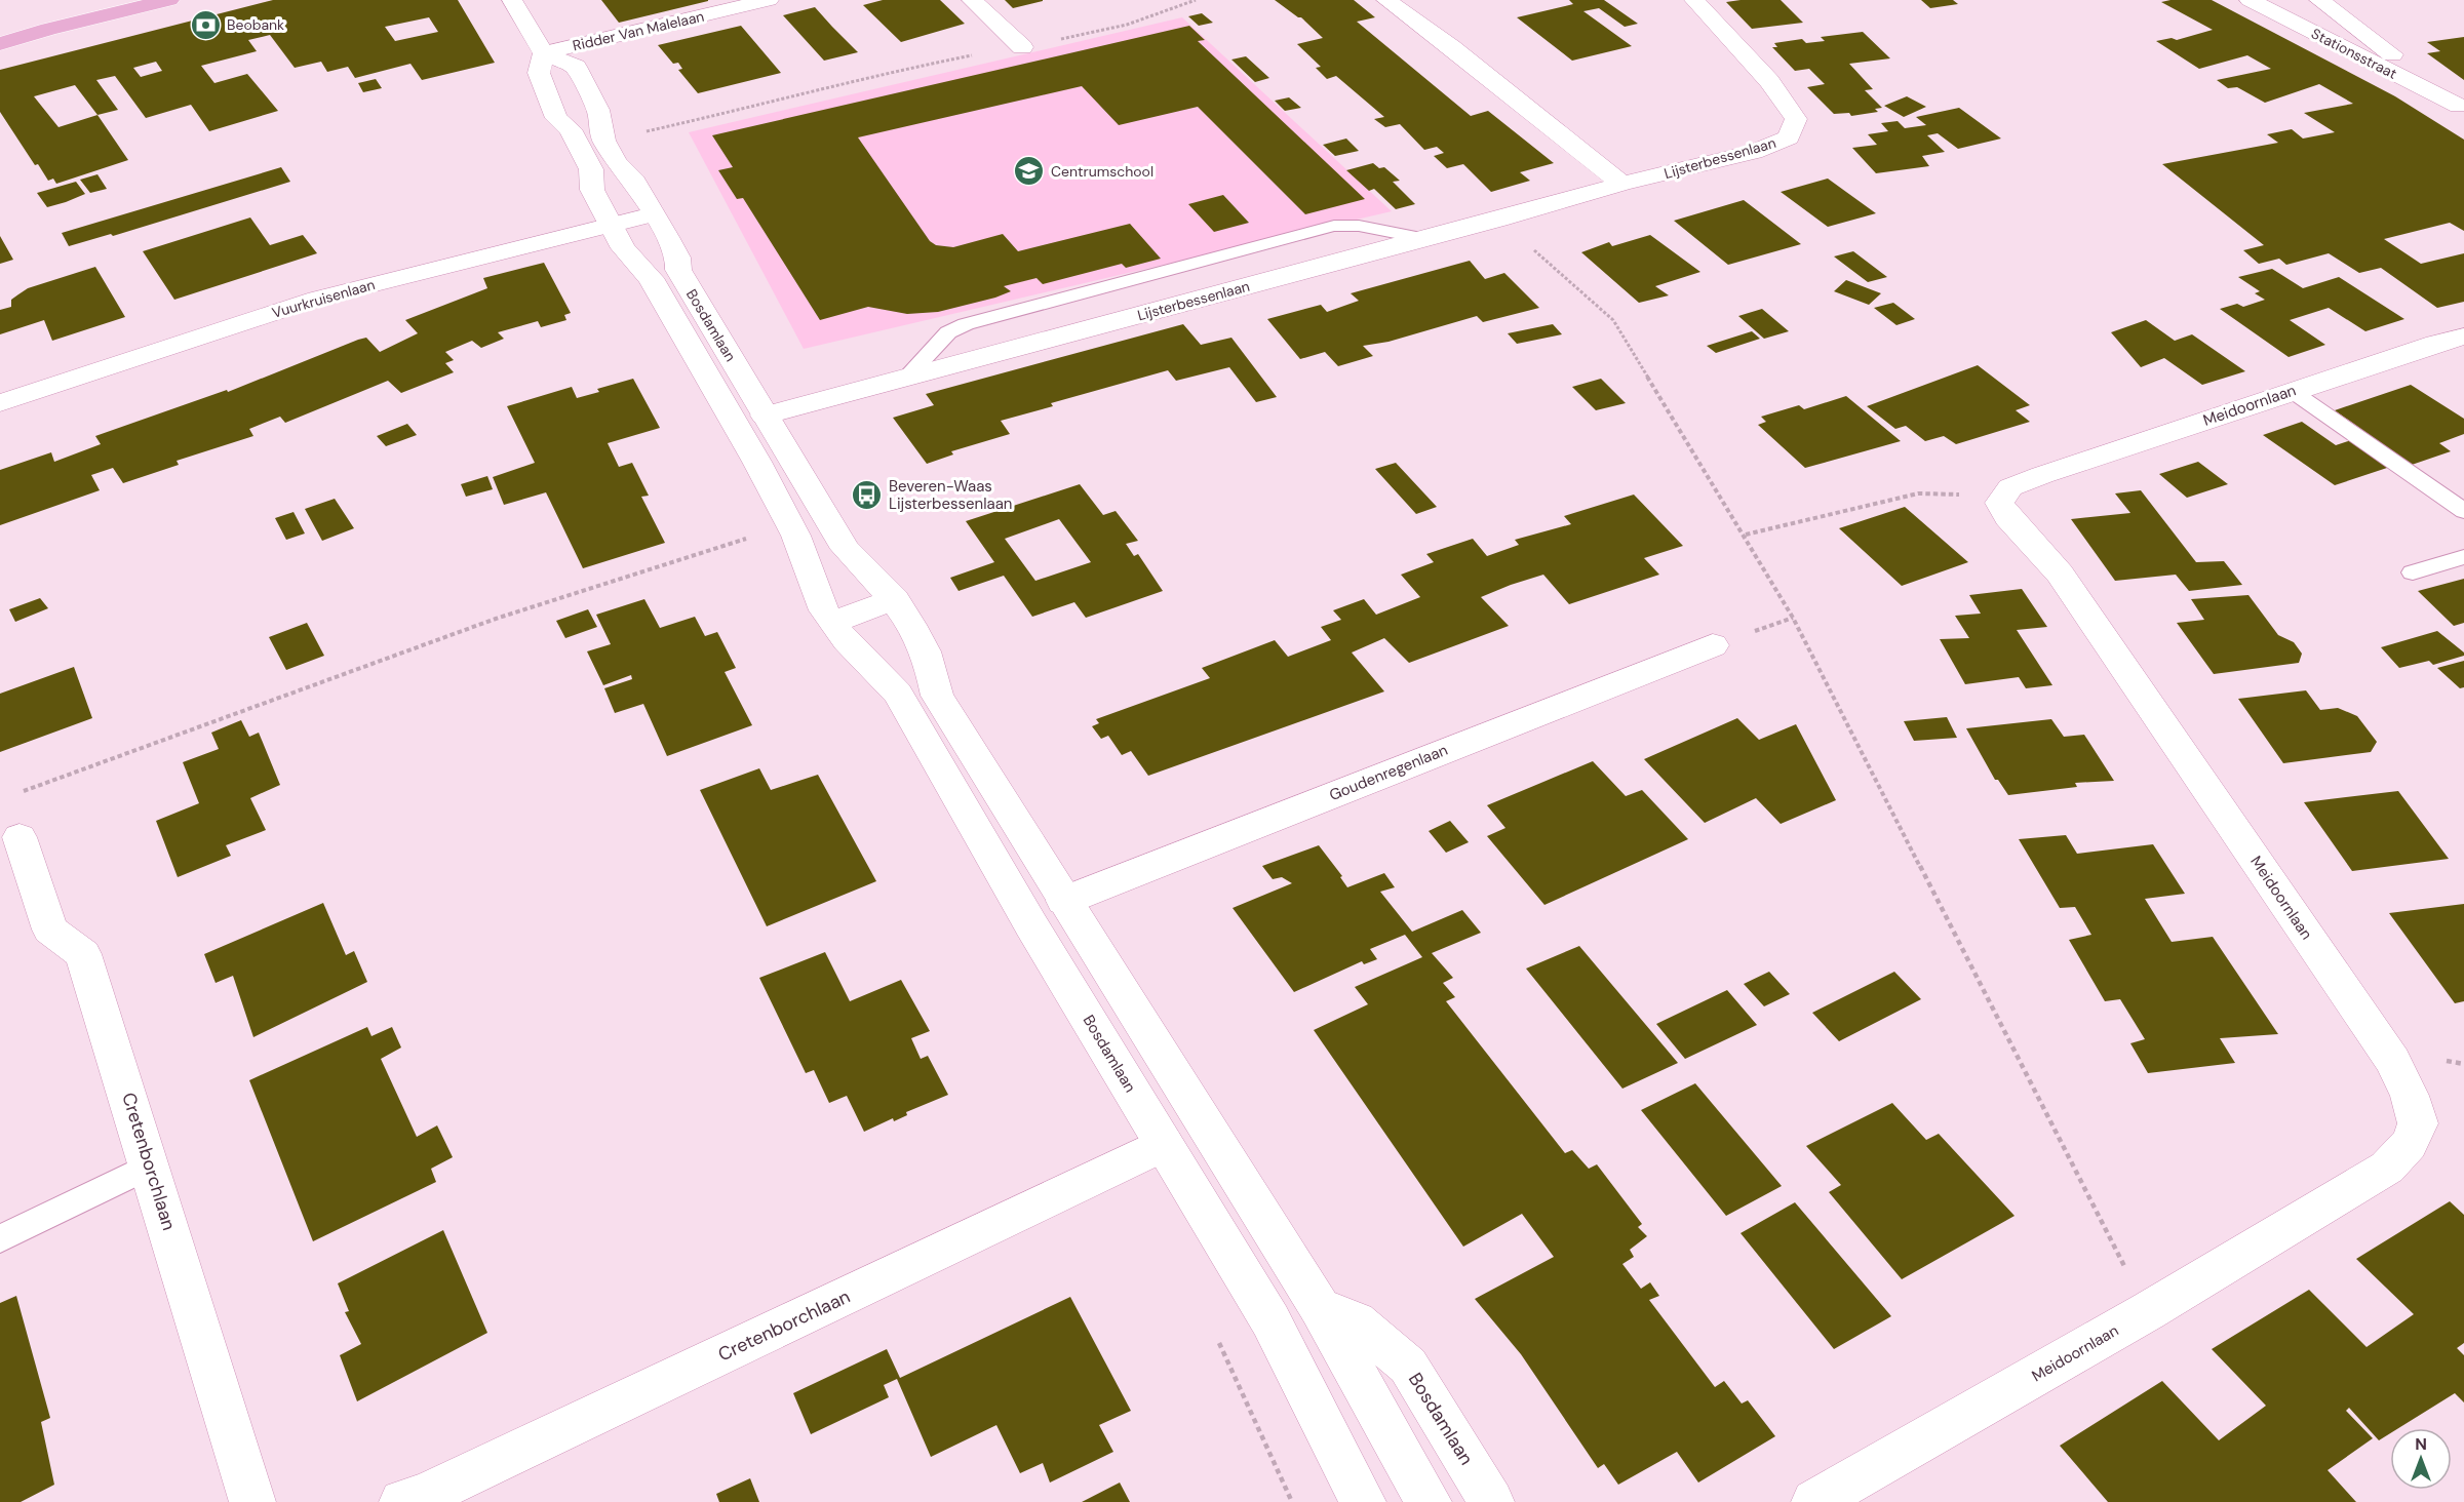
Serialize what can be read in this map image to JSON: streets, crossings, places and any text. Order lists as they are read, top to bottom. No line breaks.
{"streets":{"street":["Ridder Van Malelaan","Stationsstraat","Lijsterbessenlaan","Vuurkruisenlaan","Bosdamlaan","Meidoornlaan","Goudenregenlaan","Cretenborchlaan"]},"crossings":[["Ridder Van Malelaan","Bosdamlaan"],["Lijsterbessenlaan","Bosdamlaan"],["Vuurkruisenlaan","Bosdamlaan"],["Bosdamlaan","Goudenregenlaan"],["Bosdamlaan","Cretenborchlaan"]],"places":{"bank":["Beobank"],"school or university":["Centrumschool"],"bus stop":["Beveren-Waas Lijsterbessenlaan"]},"north":"top"}
